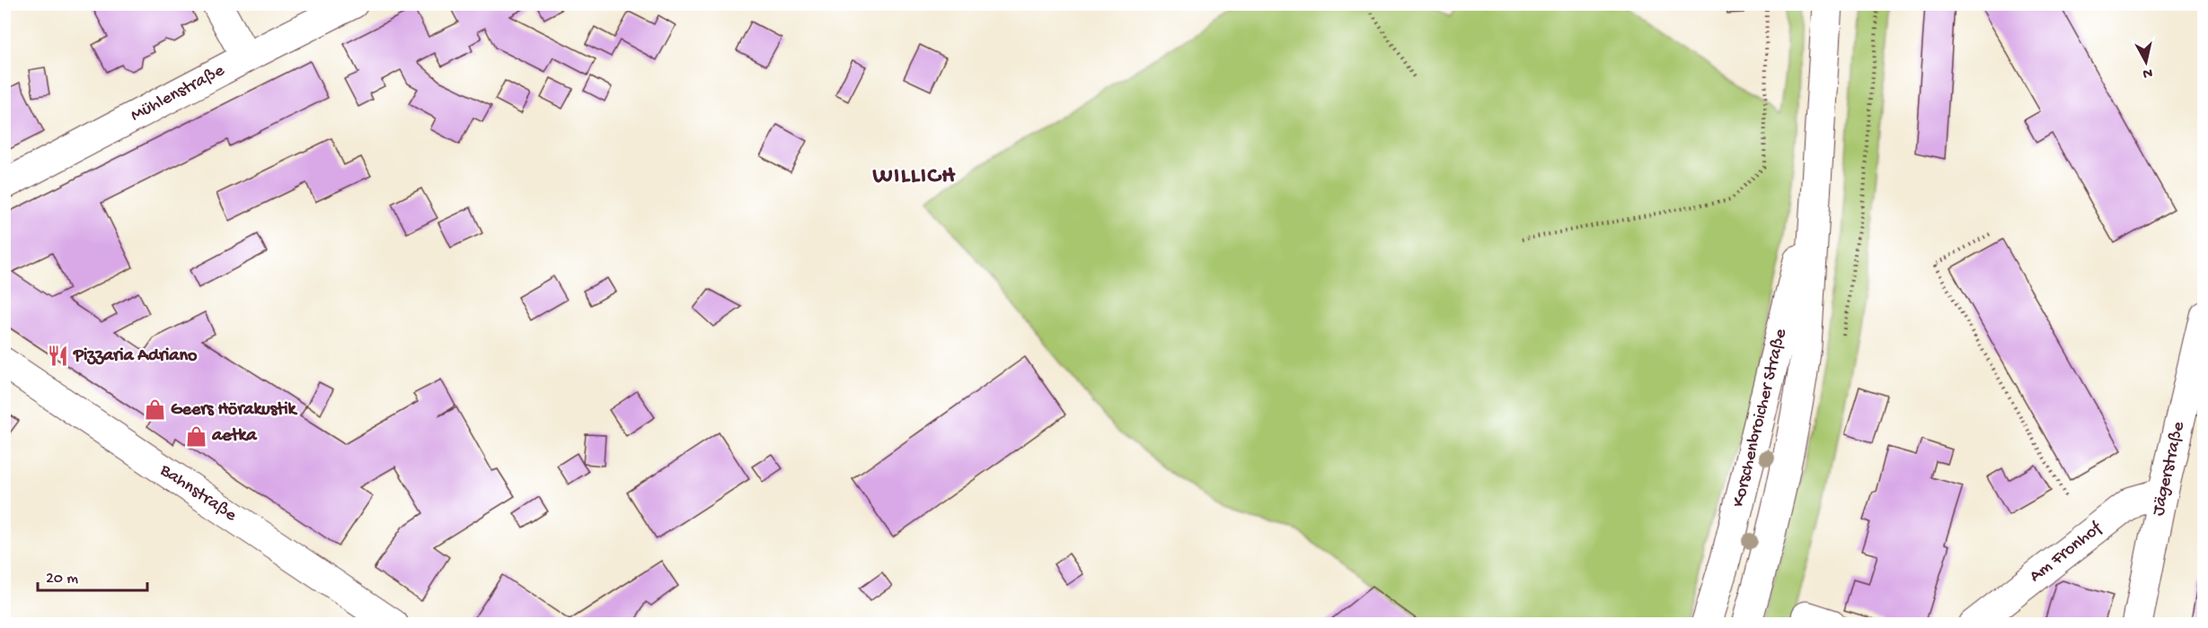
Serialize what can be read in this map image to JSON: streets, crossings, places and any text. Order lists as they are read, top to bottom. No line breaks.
{"streets":{"street":["Mühlenstraße","Korschenbroicher Straße","Jägerstraße","Bahnstraße","Am Fronhof"]},"crossings":[["Jägerstraße","Am Fronhof"]],"districts":["WILLICH"],"places":{"restaurant":["Pizzaria Adriano"],"shop":["Geers Hörakustik","aetka"]},"scale_bar":"20 m","north":"bottom"}
